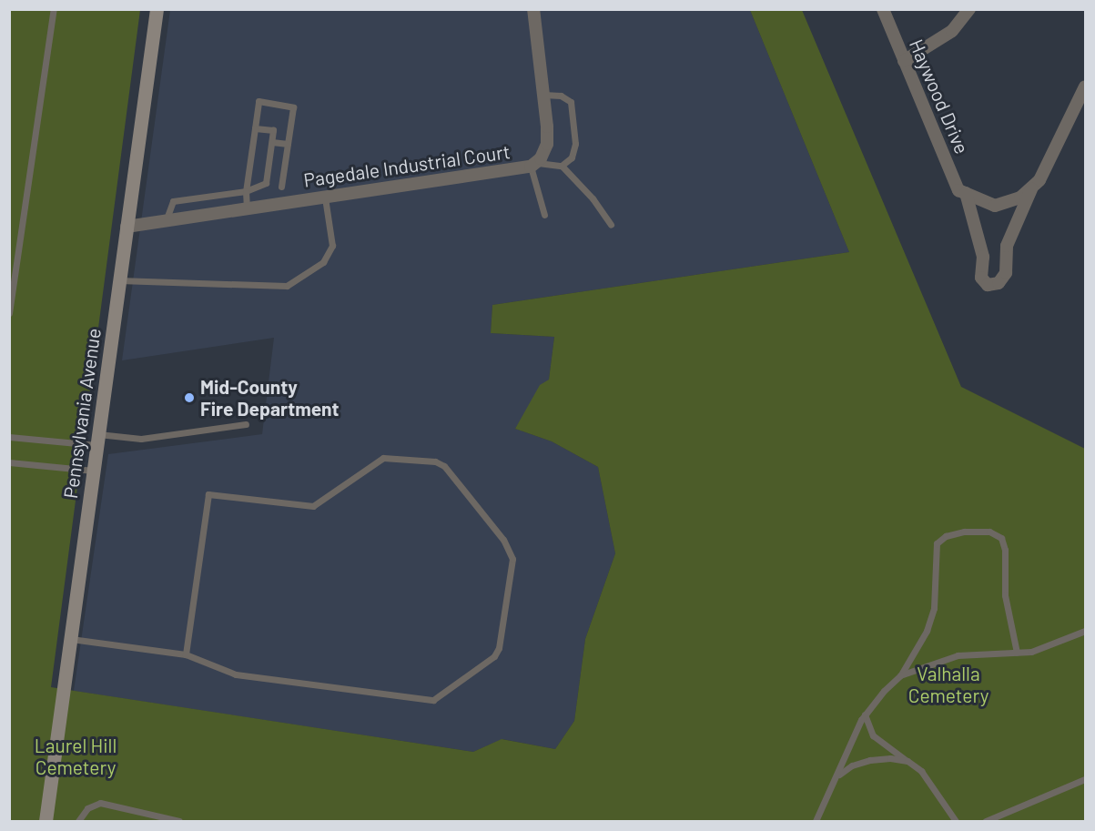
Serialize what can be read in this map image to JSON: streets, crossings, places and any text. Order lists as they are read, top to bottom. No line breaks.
{"streets":{"street":["Haywood Drive","Pagedale Industrial Court","Pennsylvania Avenue"]},"crossings":[["Pagedale Industrial Court","Pennsylvania Avenue"]],"parks":["Valhalla Cemetery","Laurel Hill Cemetery"],"places":["Mid-County Fire Department"]}
